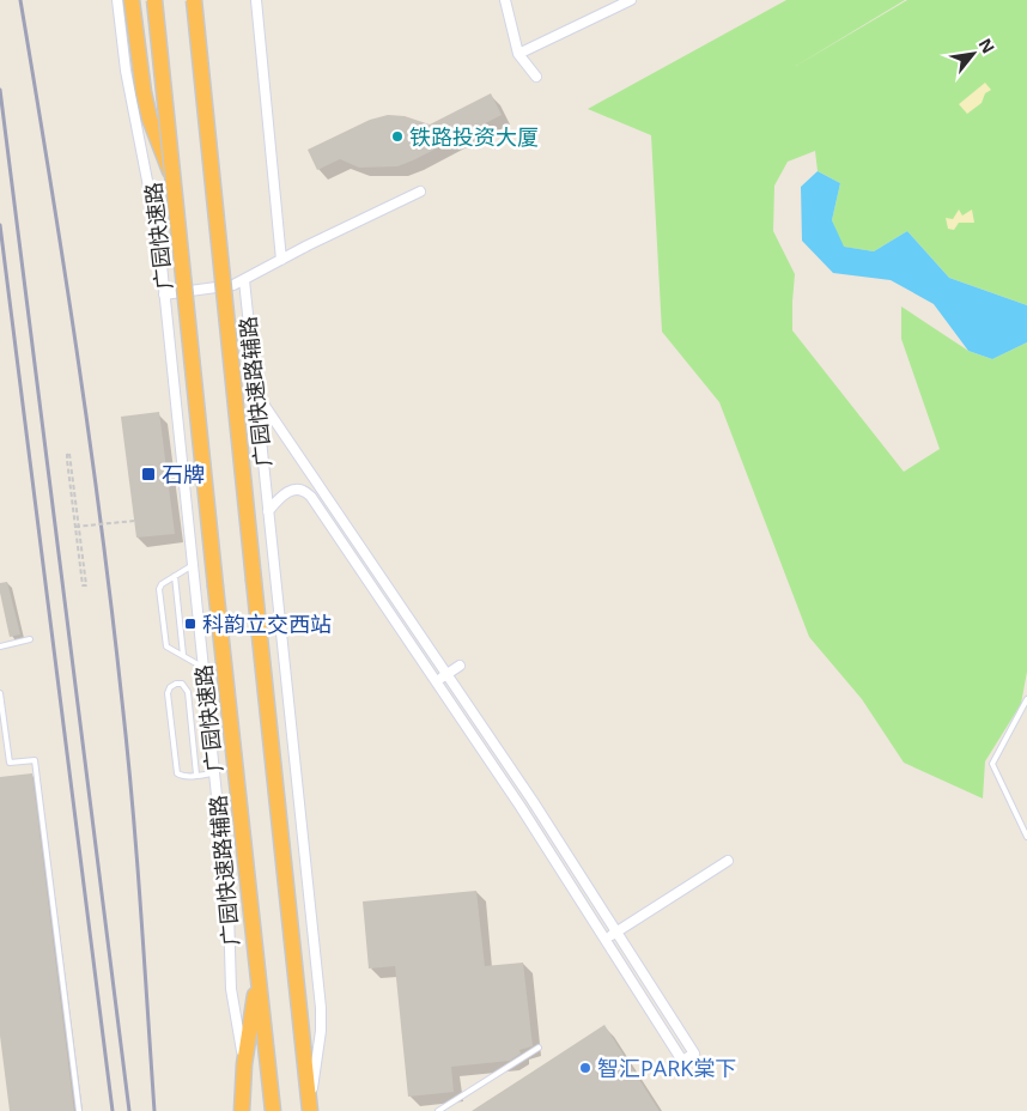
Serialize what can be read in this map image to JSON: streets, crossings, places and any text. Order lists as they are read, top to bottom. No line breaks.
{"streets":{"highway":["广园快速路"],"street":["广园快速路辅路"]},"places":{"other":["铁路投资大厦","智汇PARK棠下"],"transit":["石牌","科韵立交西站"]},"north":"top right"}
